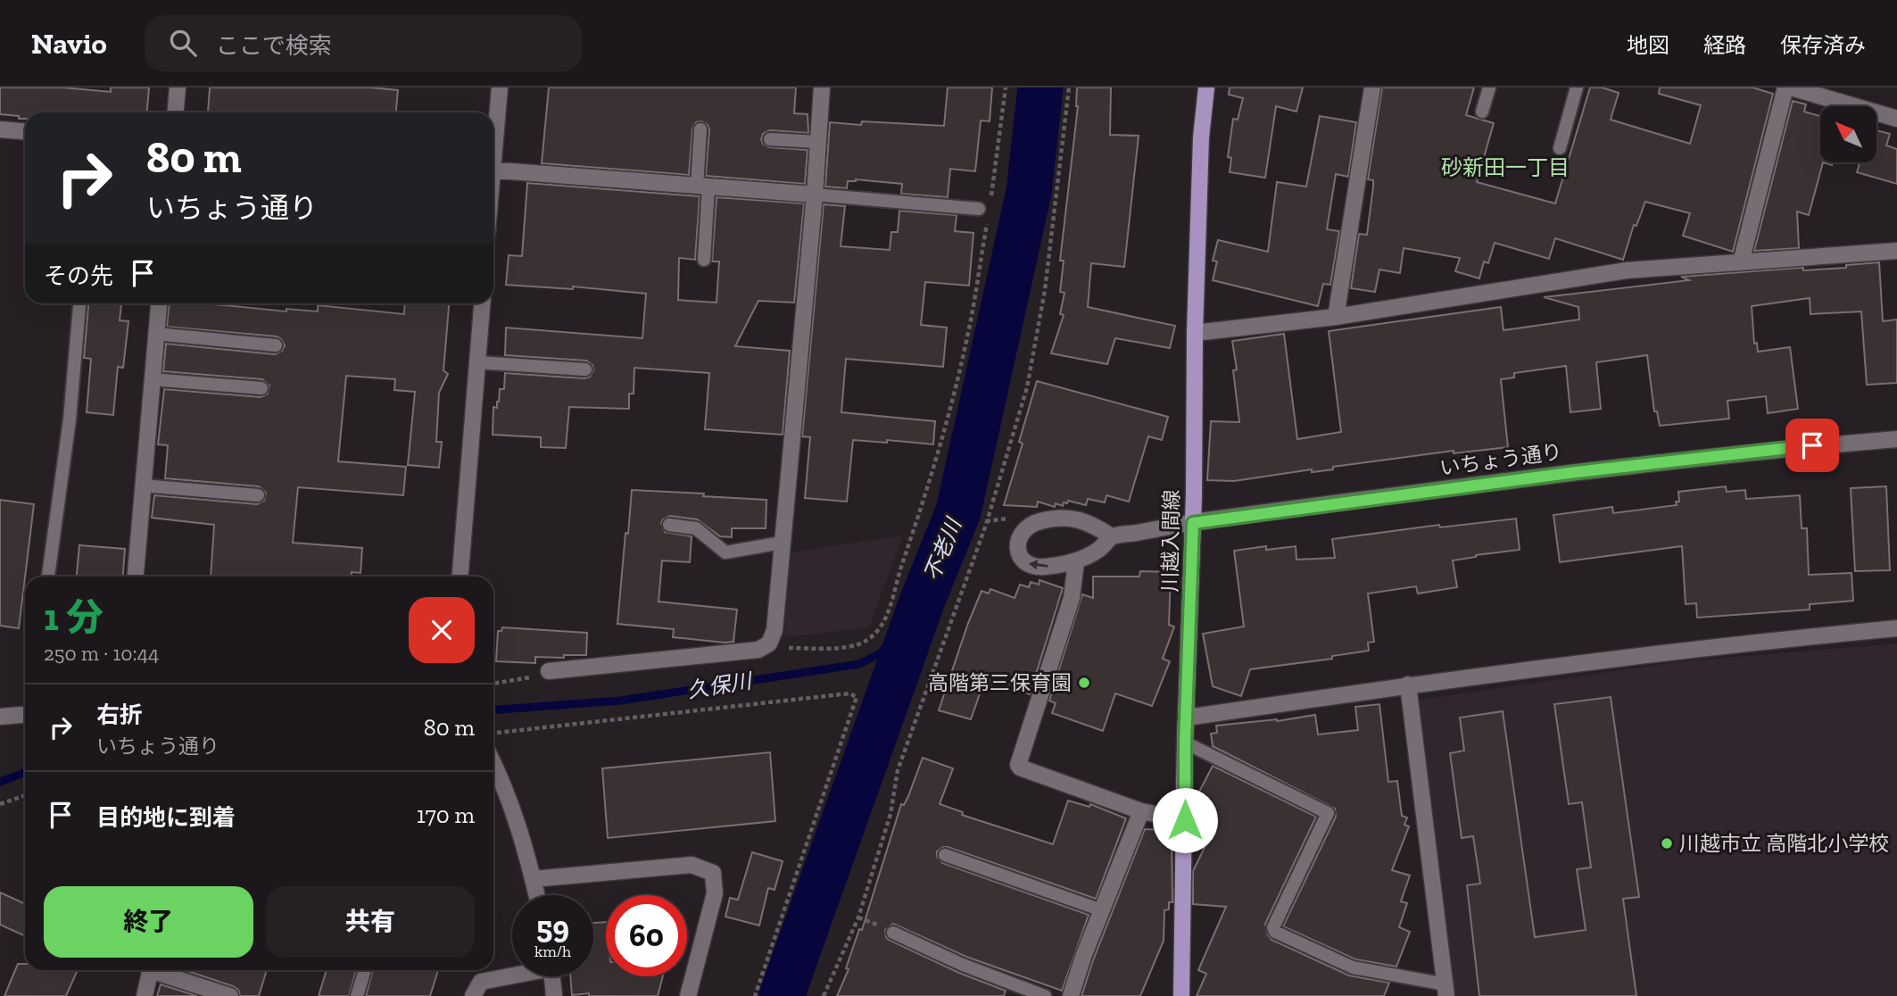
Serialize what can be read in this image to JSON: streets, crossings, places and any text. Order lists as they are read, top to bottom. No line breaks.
{"streets":{"main road":["川越入間線"],"street":["いちょう通り"]},"crossings":[["いちょう通り","川越入間線"]],"districts":["砂新田一丁目"],"water":["不老川","久保川"],"places":["高階第三保育園","川越市立 高階北小学校"],"north":"top left","page":{"header":"Navio","search":"ここで検索","nav":["地図","経路","保存済み"],"turn":["80 m","いちょう通り"],"then":"その先","heading":["1 分","250 m · 10:44"],"list":[{"name":"右折","note":"いちょう通り","value":"80 m"},{"name":"目的地に到着","value":"170 m"}],"buttons":["終了","共有"],"speed":"59 km/h","limit":"60"}}
